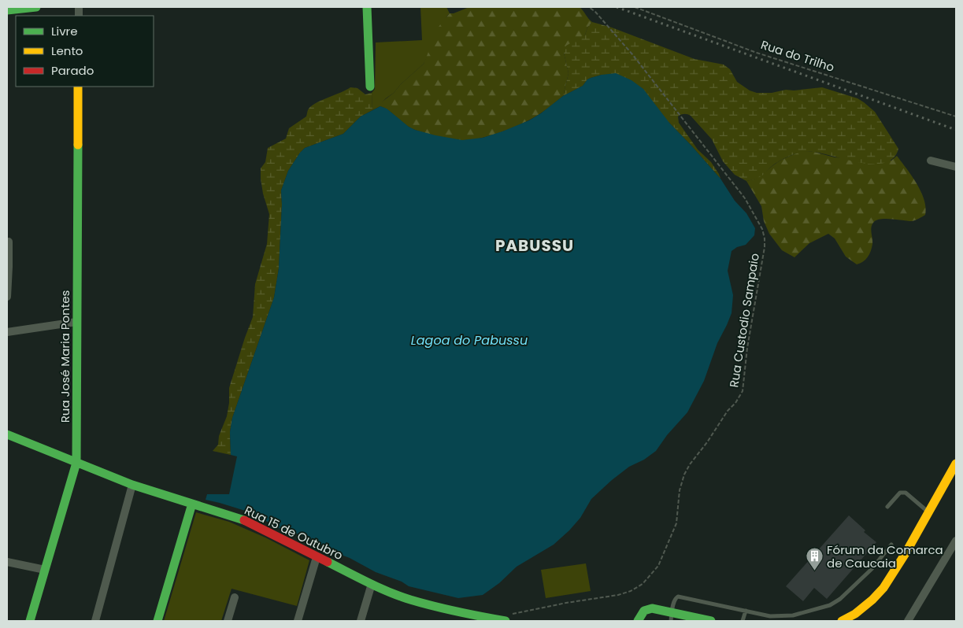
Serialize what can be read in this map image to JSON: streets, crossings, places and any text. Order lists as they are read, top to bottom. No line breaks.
{"streets":{"street":["Rua José Maria Pontes","Rua 15 de Outubro"],"path":["Rua do Trilho","Rua Custodio Sampaio"]},"crossings":[["Rua Custodio Sampaio","Rua 15 de Outubro"],["Rua José Maria Pontes","Rua 15 de Outubro"]],"districts":["PABUSSU"],"water":["Lagoa do Pabussu"],"places":{"building":["Fórum da Comarca de Caucaia"]},"legend":["Livre","Lento","Parado"]}
